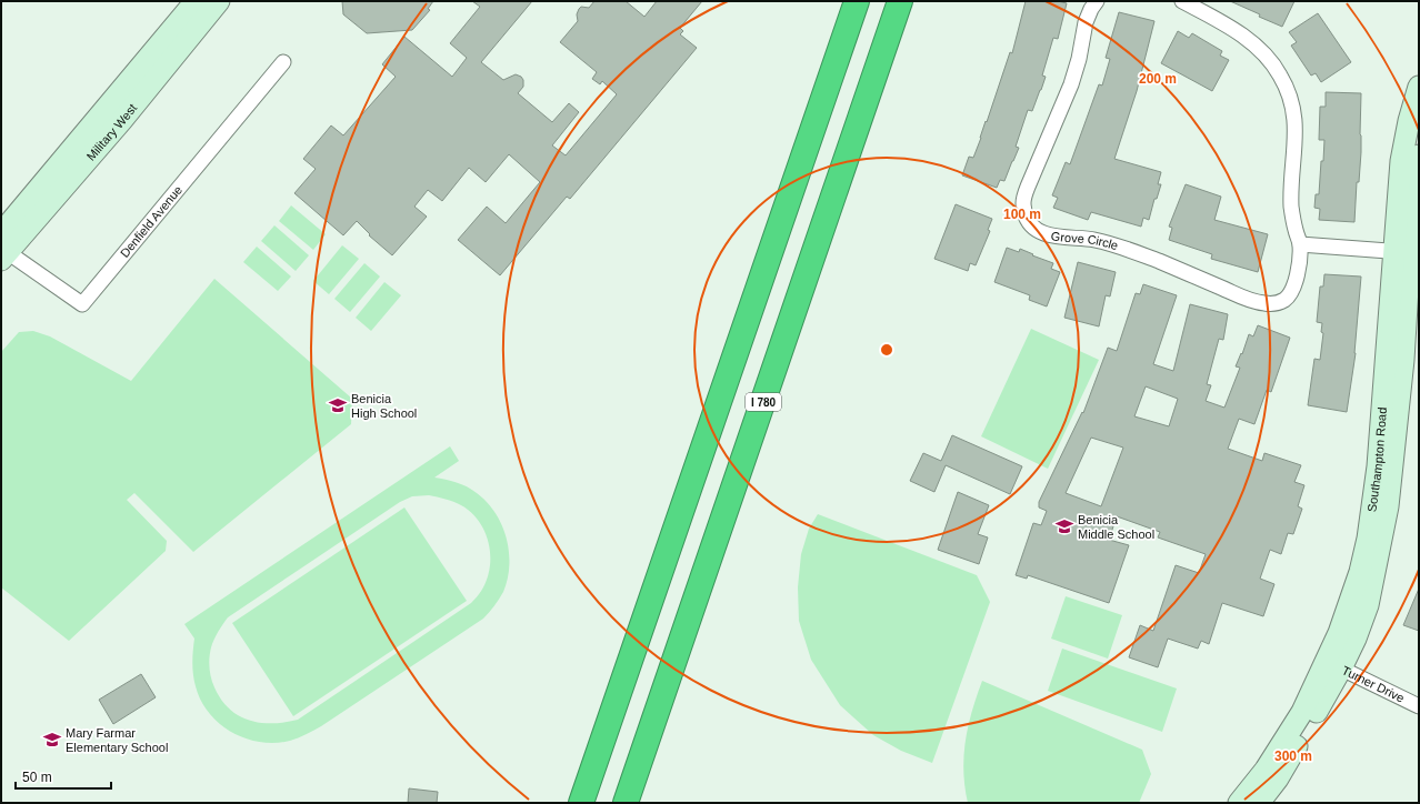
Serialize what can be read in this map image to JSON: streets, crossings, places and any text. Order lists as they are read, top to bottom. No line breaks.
{"streets":{"highway":["I 780"],"street":["Military West","Denfield Avenue","Grove Circle","Southampton Road","Turner Drive"]},"crossings":[["Military West","Denfield Avenue"],["Southampton Road","Turner Drive"]],"places":{"school or university":["Benicia High School","Benicia Middle School","Mary Farmar Elementary School"]},"scale_bar":"50 m","rings":["200 m","100 m","300 m"]}
